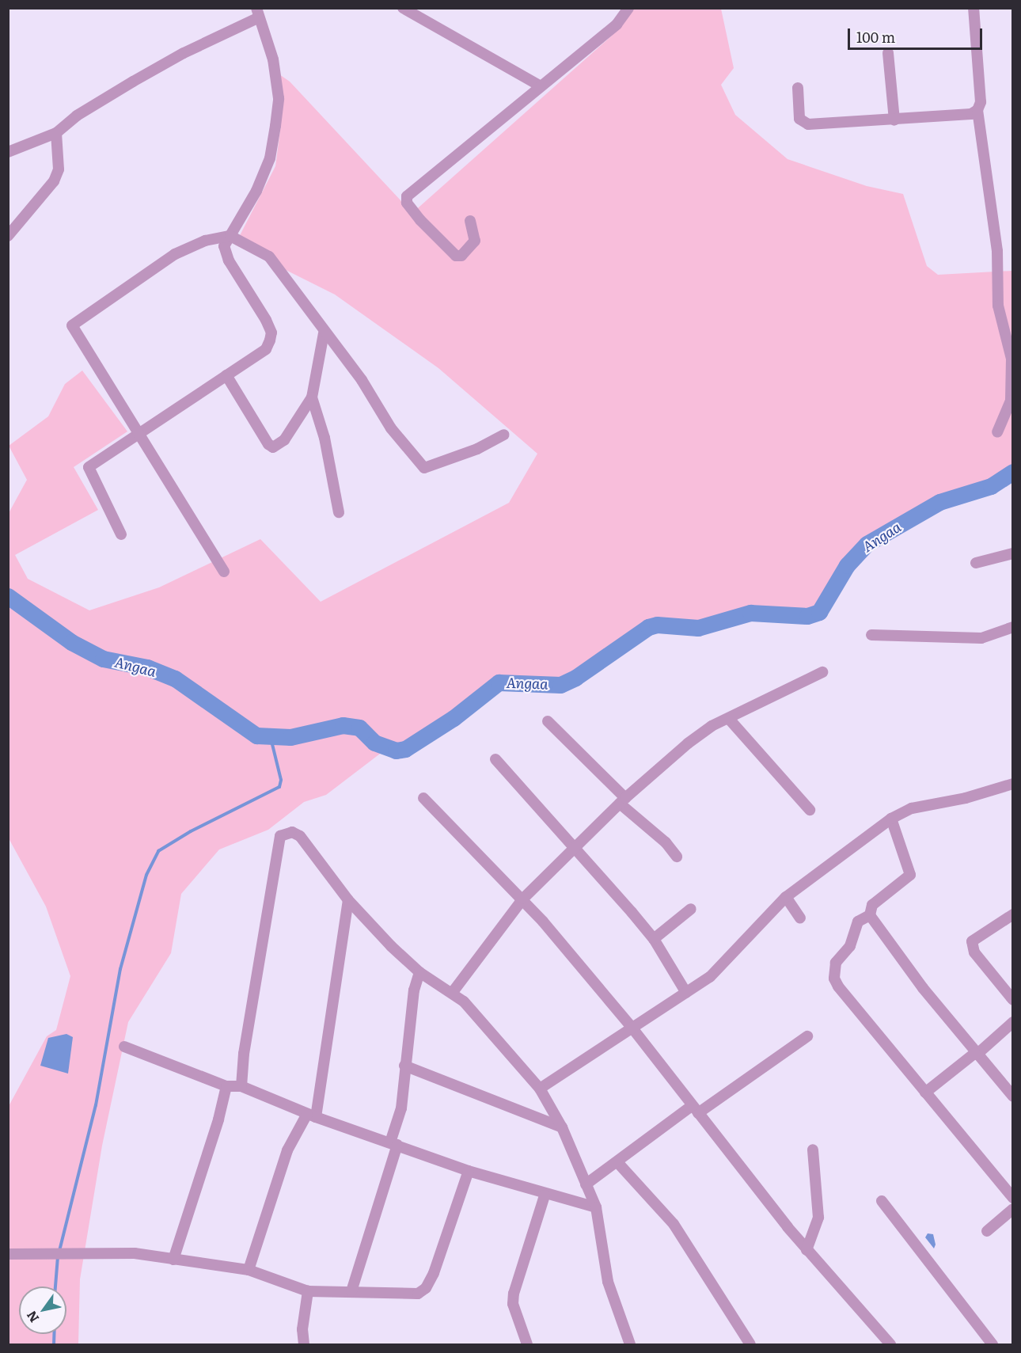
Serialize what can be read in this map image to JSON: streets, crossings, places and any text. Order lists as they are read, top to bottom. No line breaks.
{"water":["Angaa"],"scale_bar":"100 m","north":"bottom left"}
